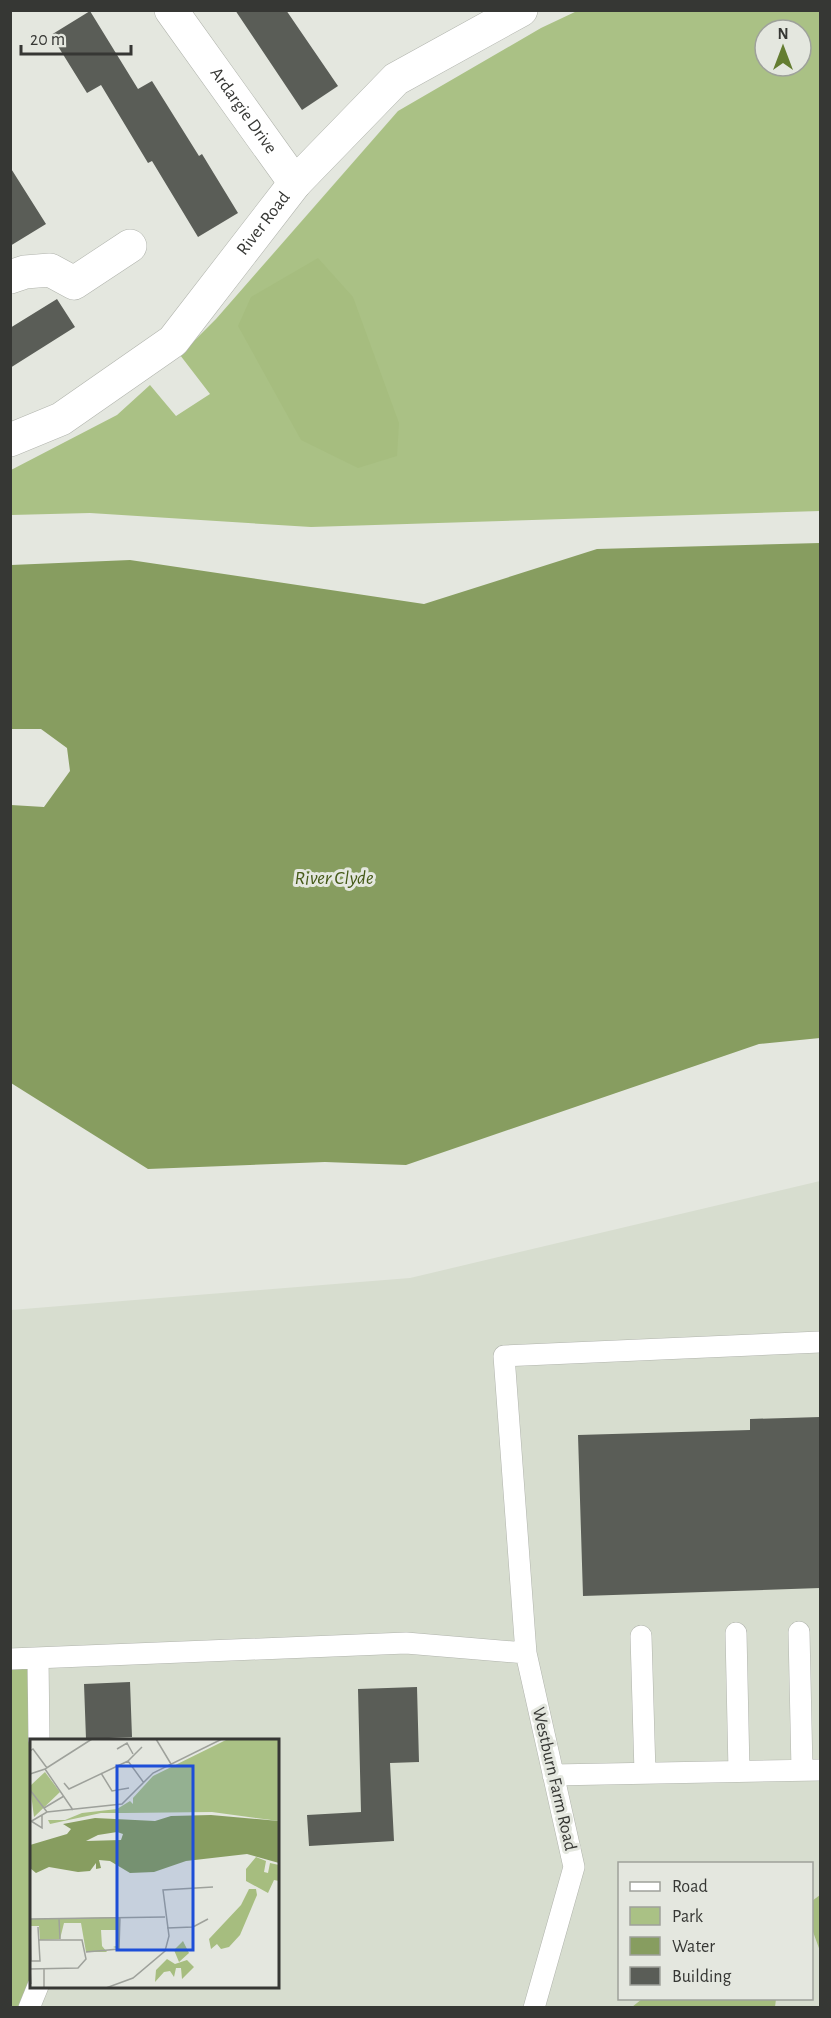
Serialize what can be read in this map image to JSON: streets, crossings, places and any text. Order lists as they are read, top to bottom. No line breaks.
{"streets":{"street":["Ardargie Drive","River Road"],"lane":["Westburn Farm Road"]},"crossings":[["Ardargie Drive","River Road"]],"water":["River Clyde"],"legend":["Road","Park","Water","Building"],"scale_bar":"20 m","north":"top"}
